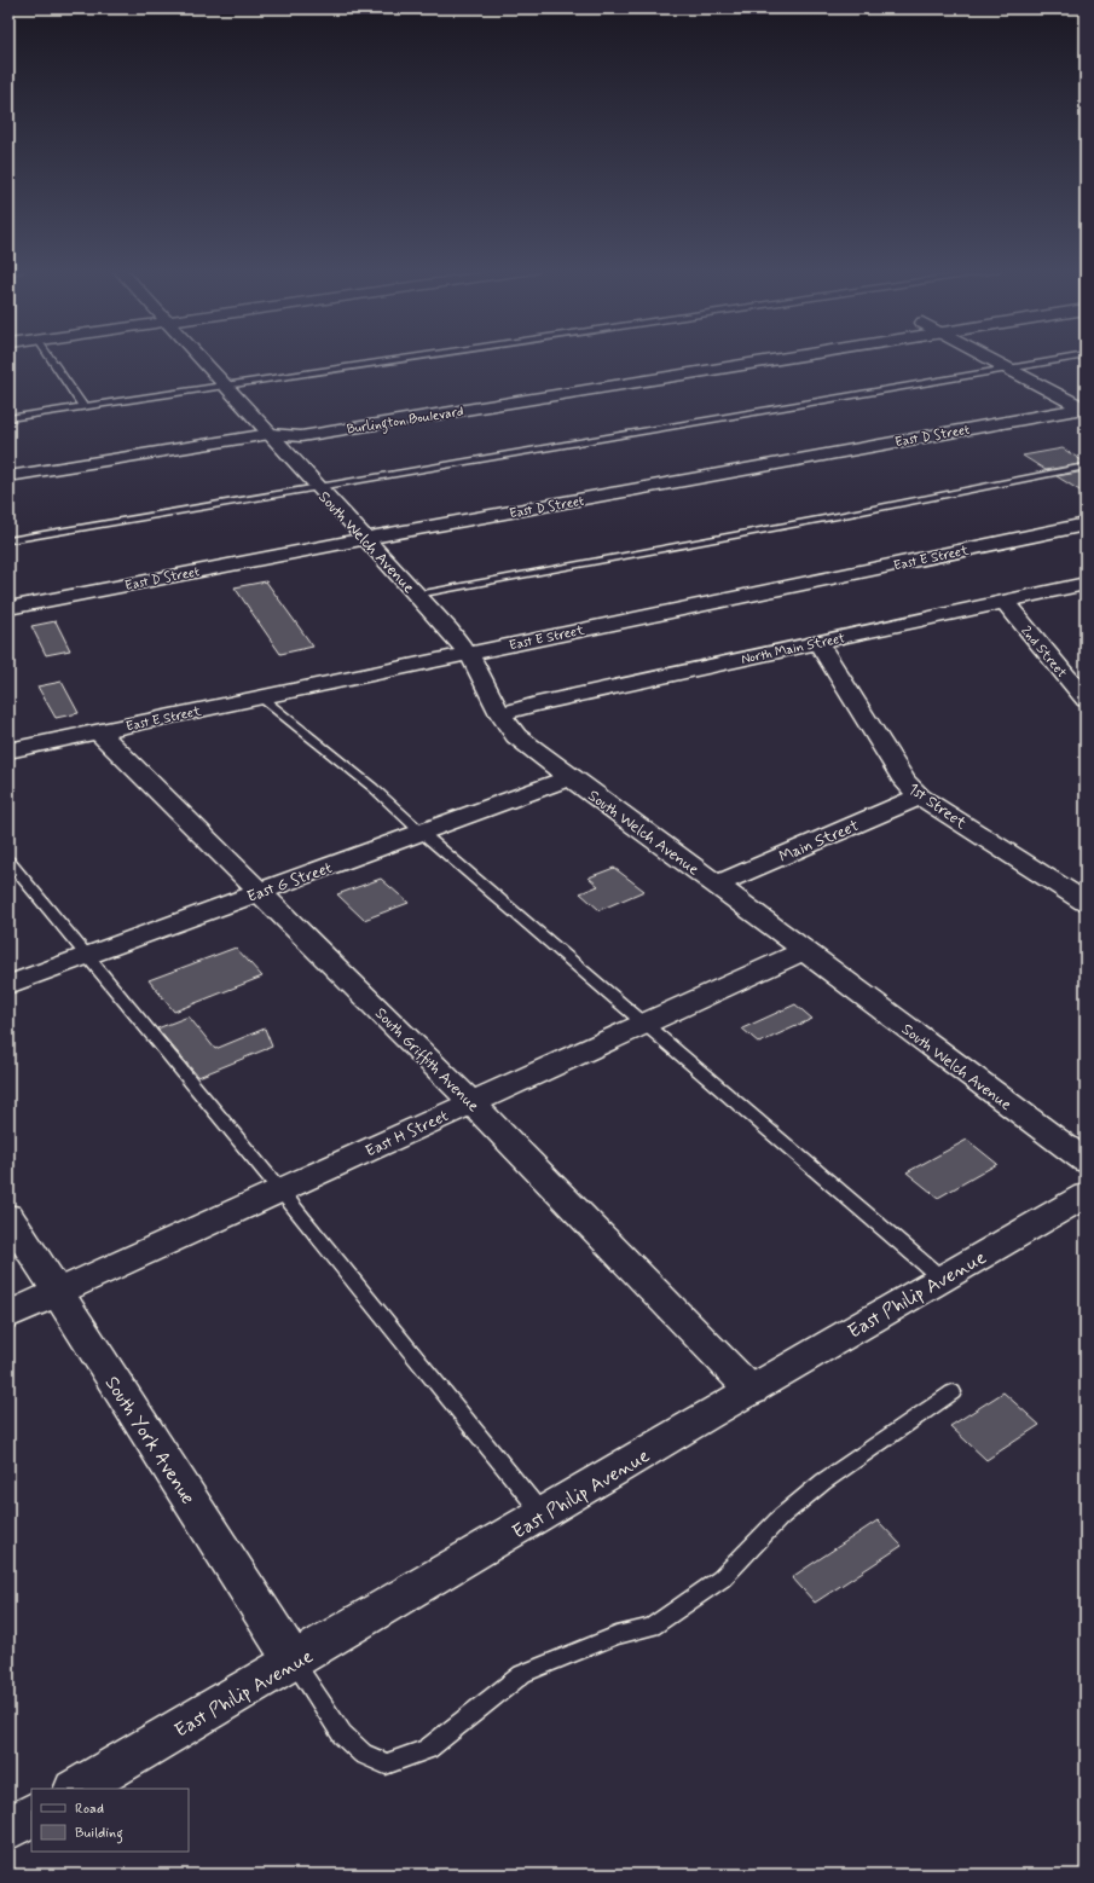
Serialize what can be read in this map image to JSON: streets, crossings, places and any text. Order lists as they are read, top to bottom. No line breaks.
{"streets":{"street":["Burlington Boulevard","East D Street","South Welch Avenue","East E Street","North Main Street","2nd Street","1st Street","Main Street","East G Street","South Griffith Avenue","East H Street","East Philip Avenue","South York Avenue"]},"crossings":[["Burlington Boulevard","South Welch Avenue"],["East D Street","South Welch Avenue"],["South Welch Avenue","East E Street"],["South Welch Avenue","North Main Street"],["South Welch Avenue","Main Street"],["South Welch Avenue","East G Street"],["South Welch Avenue","East H Street"],["East E Street","South Griffith Avenue"],["North Main Street","2nd Street"],["North Main Street","1st Street"],["1st Street","Main Street"],["East G Street","South Griffith Avenue"],["South Griffith Avenue","East H Street"],["South Griffith Avenue","East Philip Avenue"],["East H Street","South York Avenue"],["East Philip Avenue","South York Avenue"]],"legend":["Road","Building"]}
